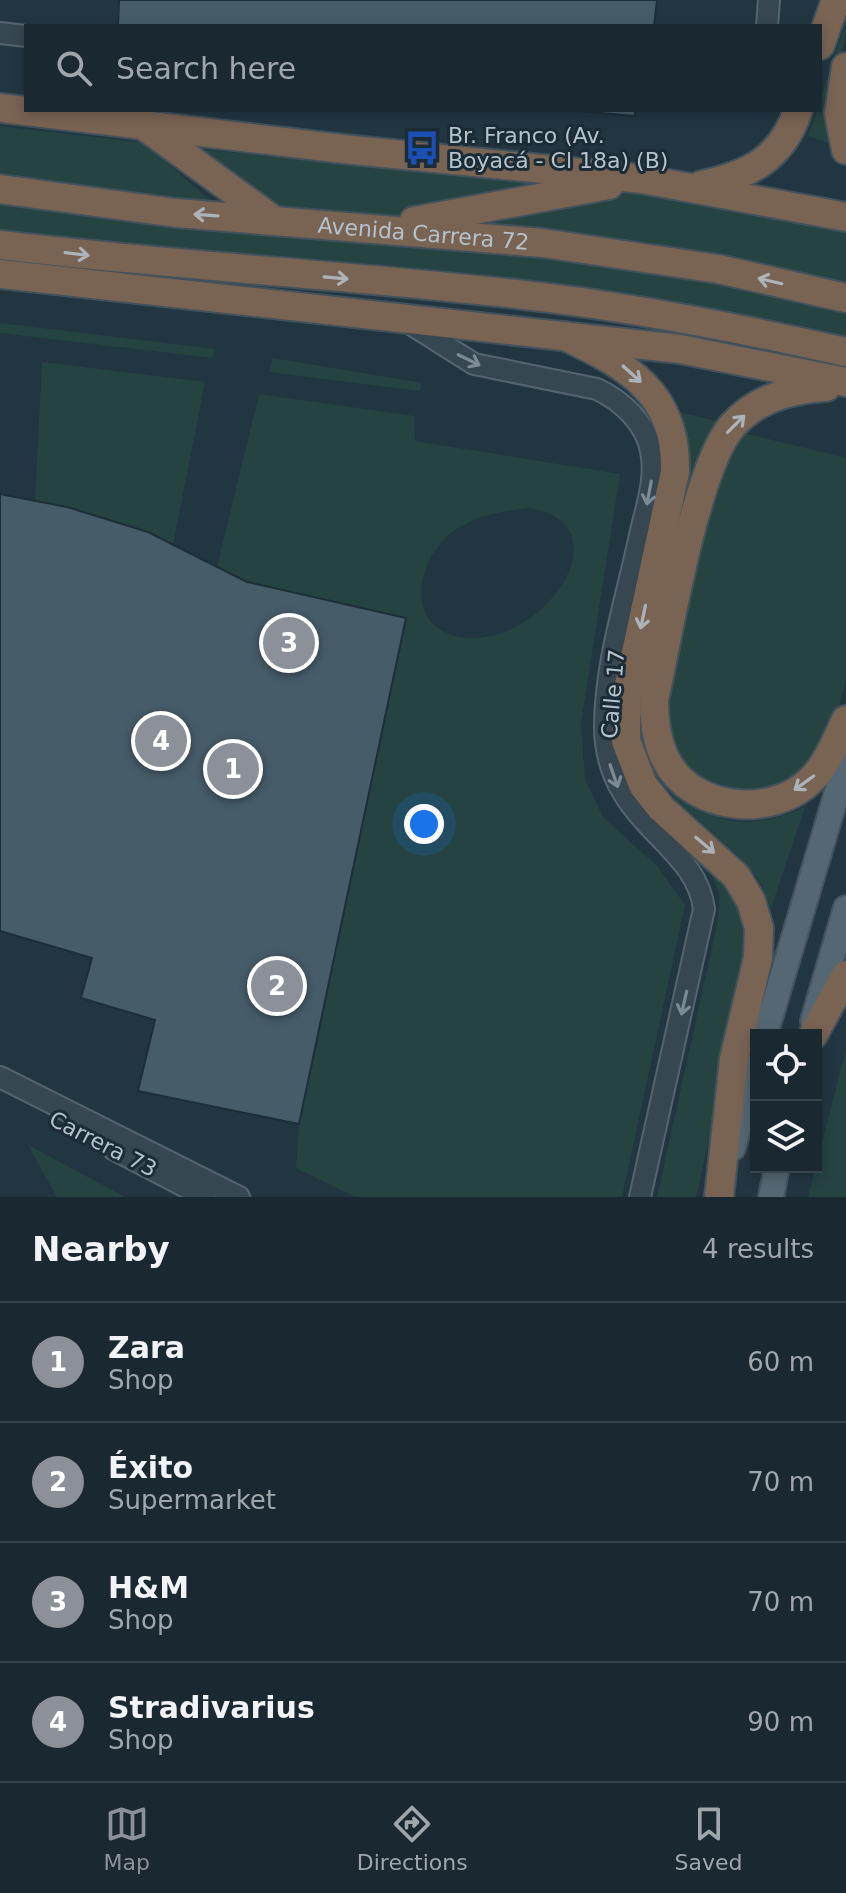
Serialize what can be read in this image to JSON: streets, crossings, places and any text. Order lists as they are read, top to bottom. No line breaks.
{"streets":{"highway":["Avenida Carrera 72"],"street":["Calle 17","Carrera 73"]},"one_way":["Calle 17"],"places":{"bus stop":["Br. Franco (Av. Boyacá - Cl 18a) (B)"]},"page":{"search":"Search here","pins":["3","4","1","2"],"heading":["Nearby","4 results"],"list":[{"mark":"1","name":"Zara","note":"Shop","value":"60 m"},{"mark":"2","name":"Éxito","note":"Supermarket","value":"70 m"},{"mark":"3","name":"H&M","note":"Shop","value":"70 m"},{"mark":"4","name":"Stradivarius","note":"Shop","value":"90 m"}],"nav":["Map","Directions","Saved"]}}
